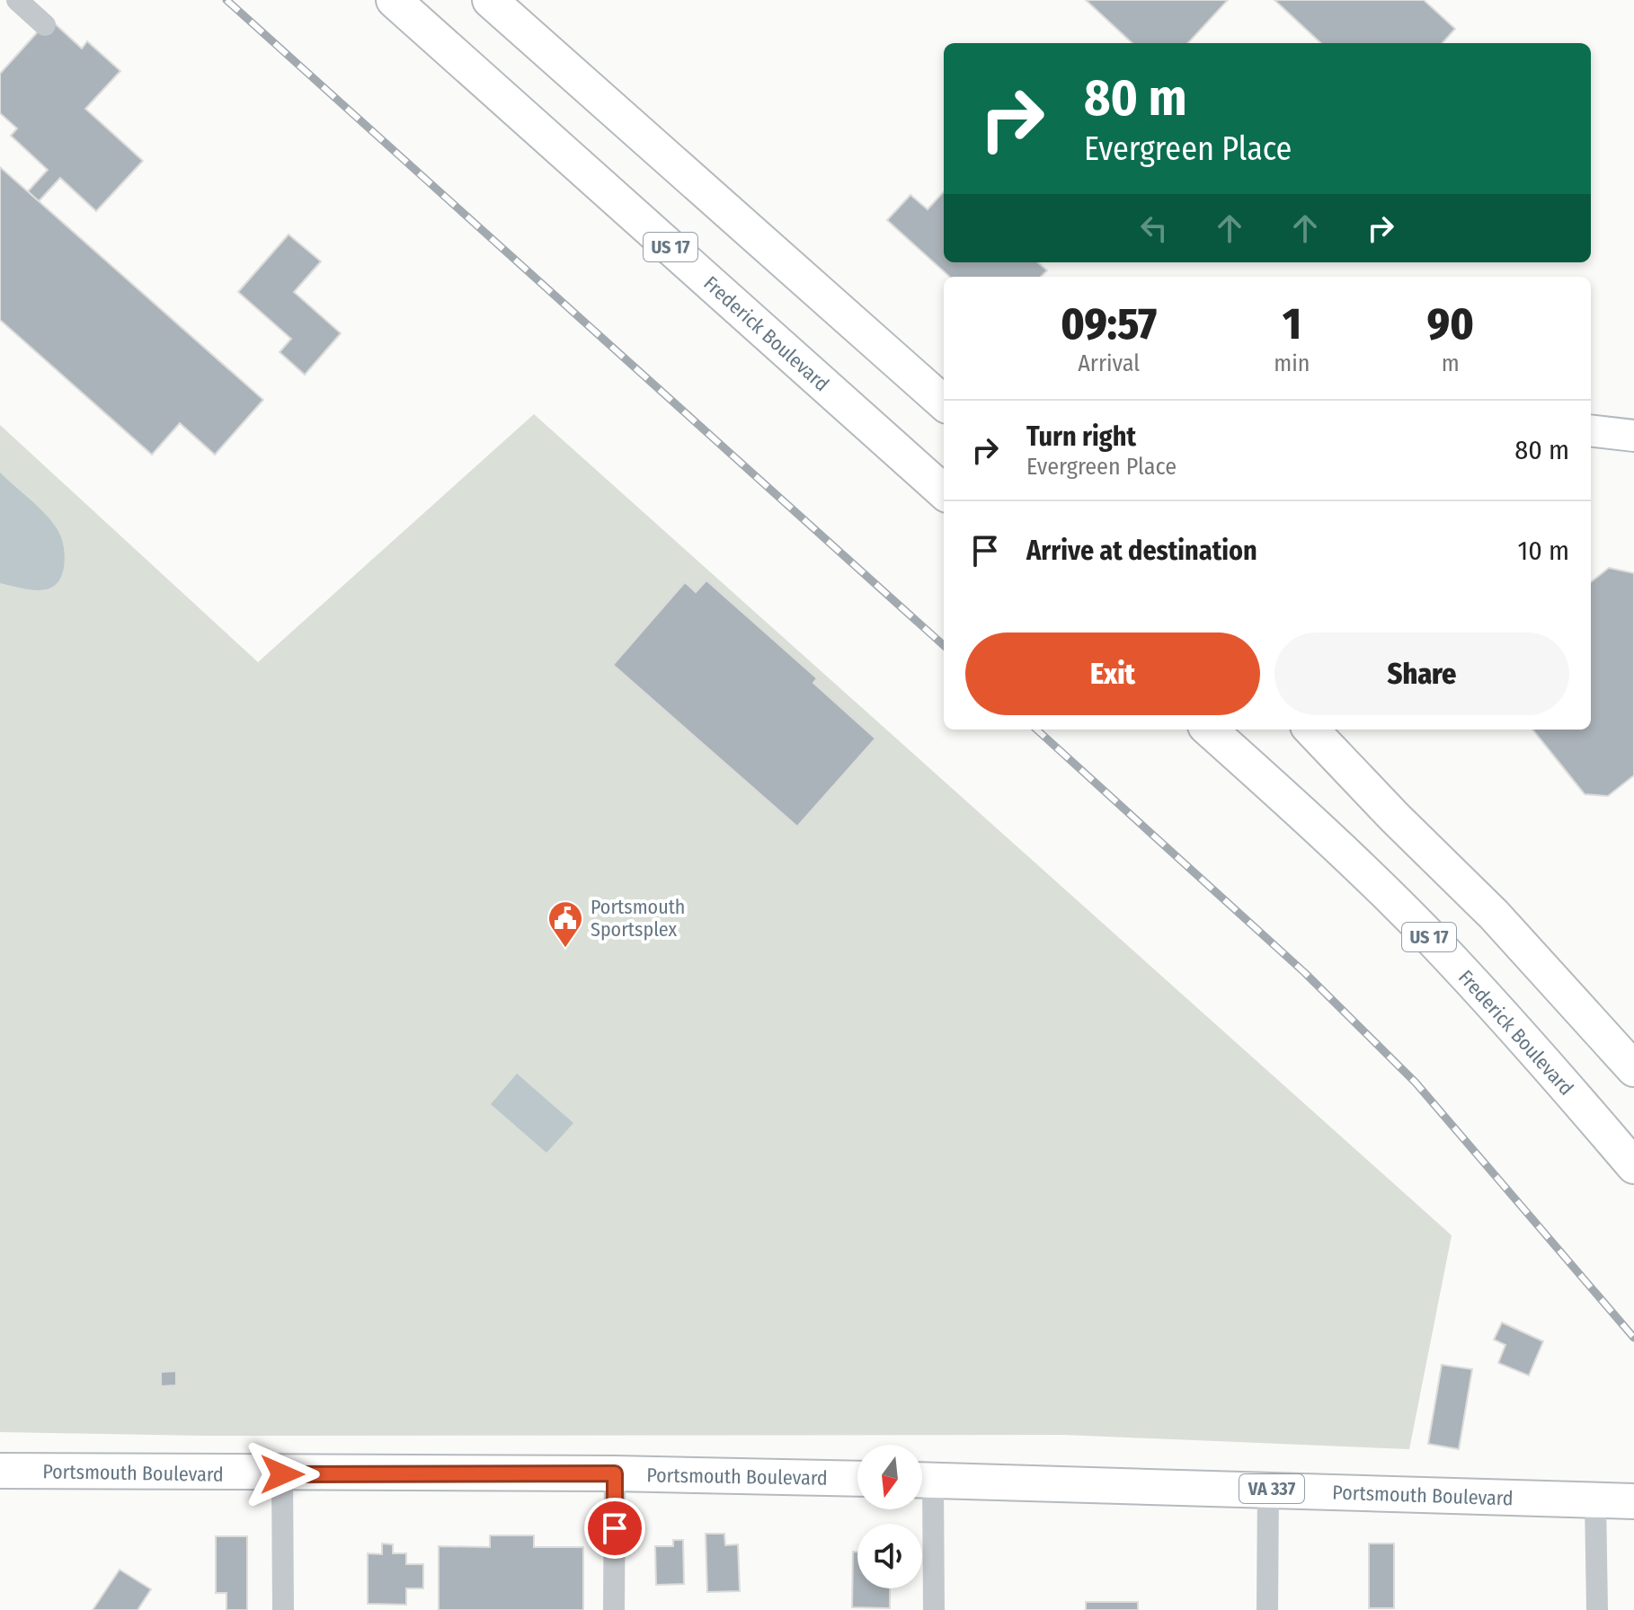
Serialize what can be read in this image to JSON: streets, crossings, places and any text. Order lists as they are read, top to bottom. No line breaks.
{"streets":{"main road":["US 17","Frederick Boulevard","Portsmouth Boulevard","VA 337"]},"places":{"public building":["Portsmouth Sportsplex"]},"north":"bottom","page":{"turn":["80 m","Evergreen Place"],"eta":["09:57","Arrival","1","min","90","m"],"list":[{"name":"Turn right","note":"Evergreen Place","value":"80 m"},{"name":"Arrive at destination","value":"10 m"}],"buttons":["Exit","Share"]}}
